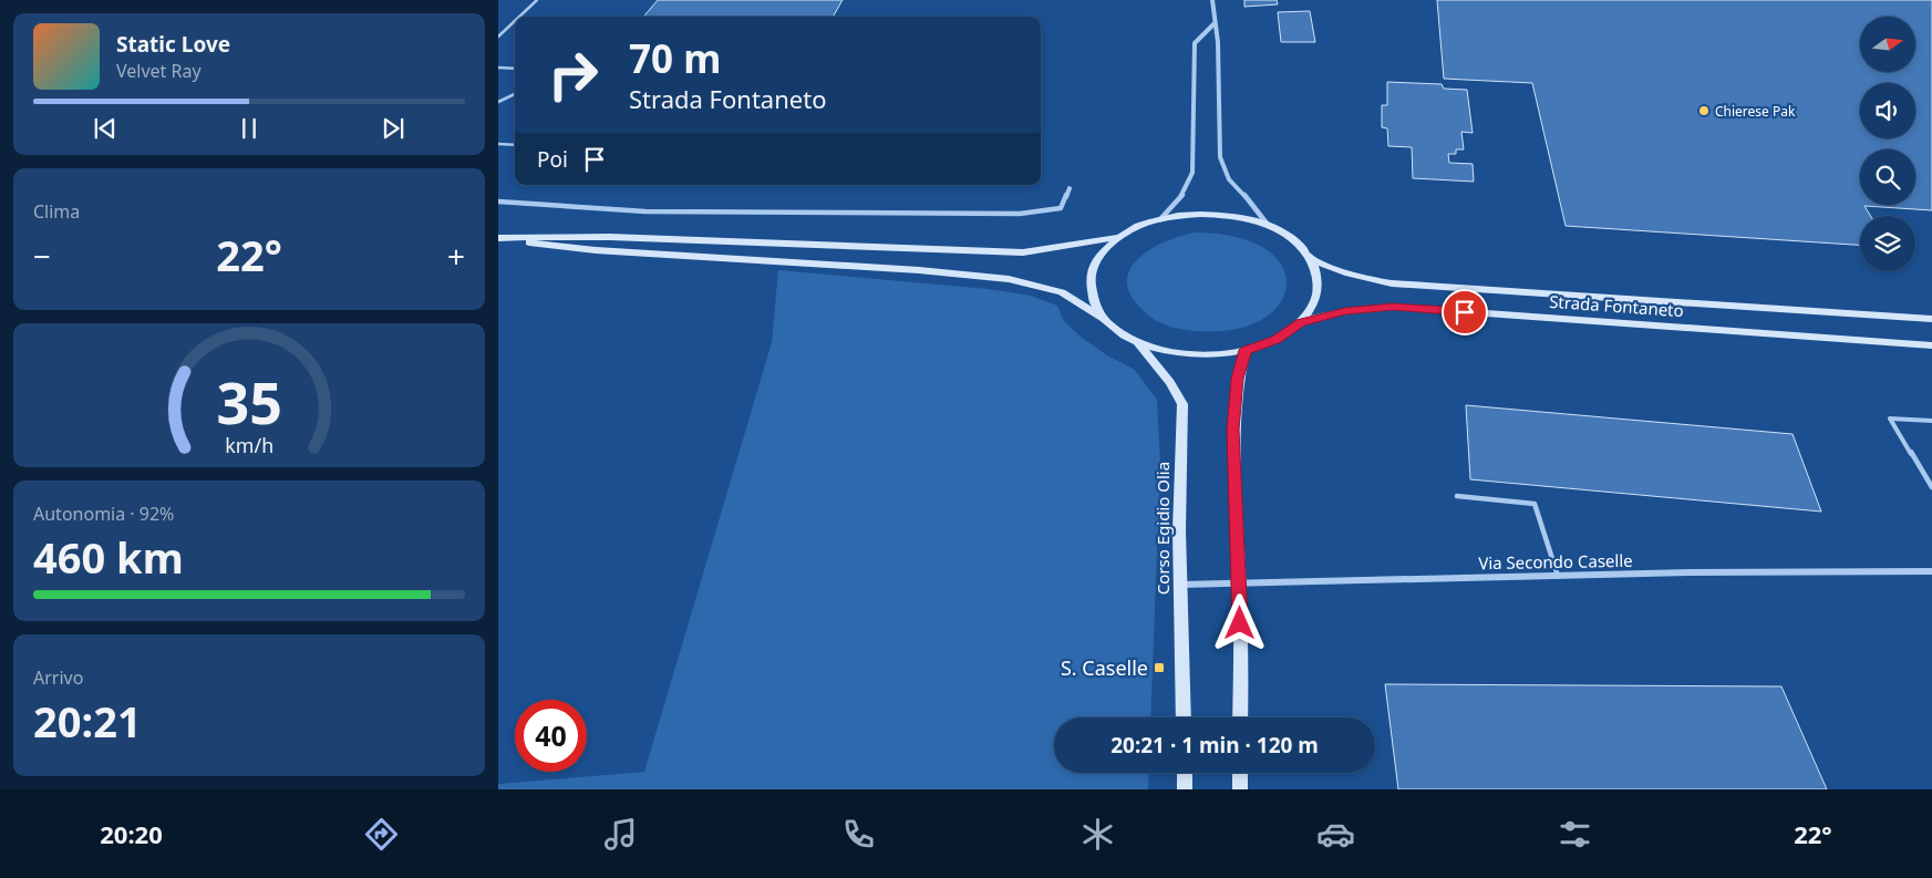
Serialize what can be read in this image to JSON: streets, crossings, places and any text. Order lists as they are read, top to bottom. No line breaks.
{"streets":{"street":["Strada Fontaneto","Corso Egidio Olia","Via Secondo Caselle"]},"crossings":[["Strada Fontaneto","Corso Egidio Olia"],["Corso Egidio Olia","Via Secondo Caselle"]],"places":{"other":["Chierese Pak"],"transit":["S. Caselle"]},"north":"right","page":{"turn":["70 m","Strada Fontaneto"],"song":["Static Love","Velvet Ray"],"then":"Poi","tile":["Clima",["Autonomia · 92%","460 km"],["Arrivo","20:21"]],"heat":["−","22°","+"],"limit":"40","trip":"20:21 · 1 min · 120 m","tabs":["20:20","22°"],"gauge":["35","km/h"]}}
